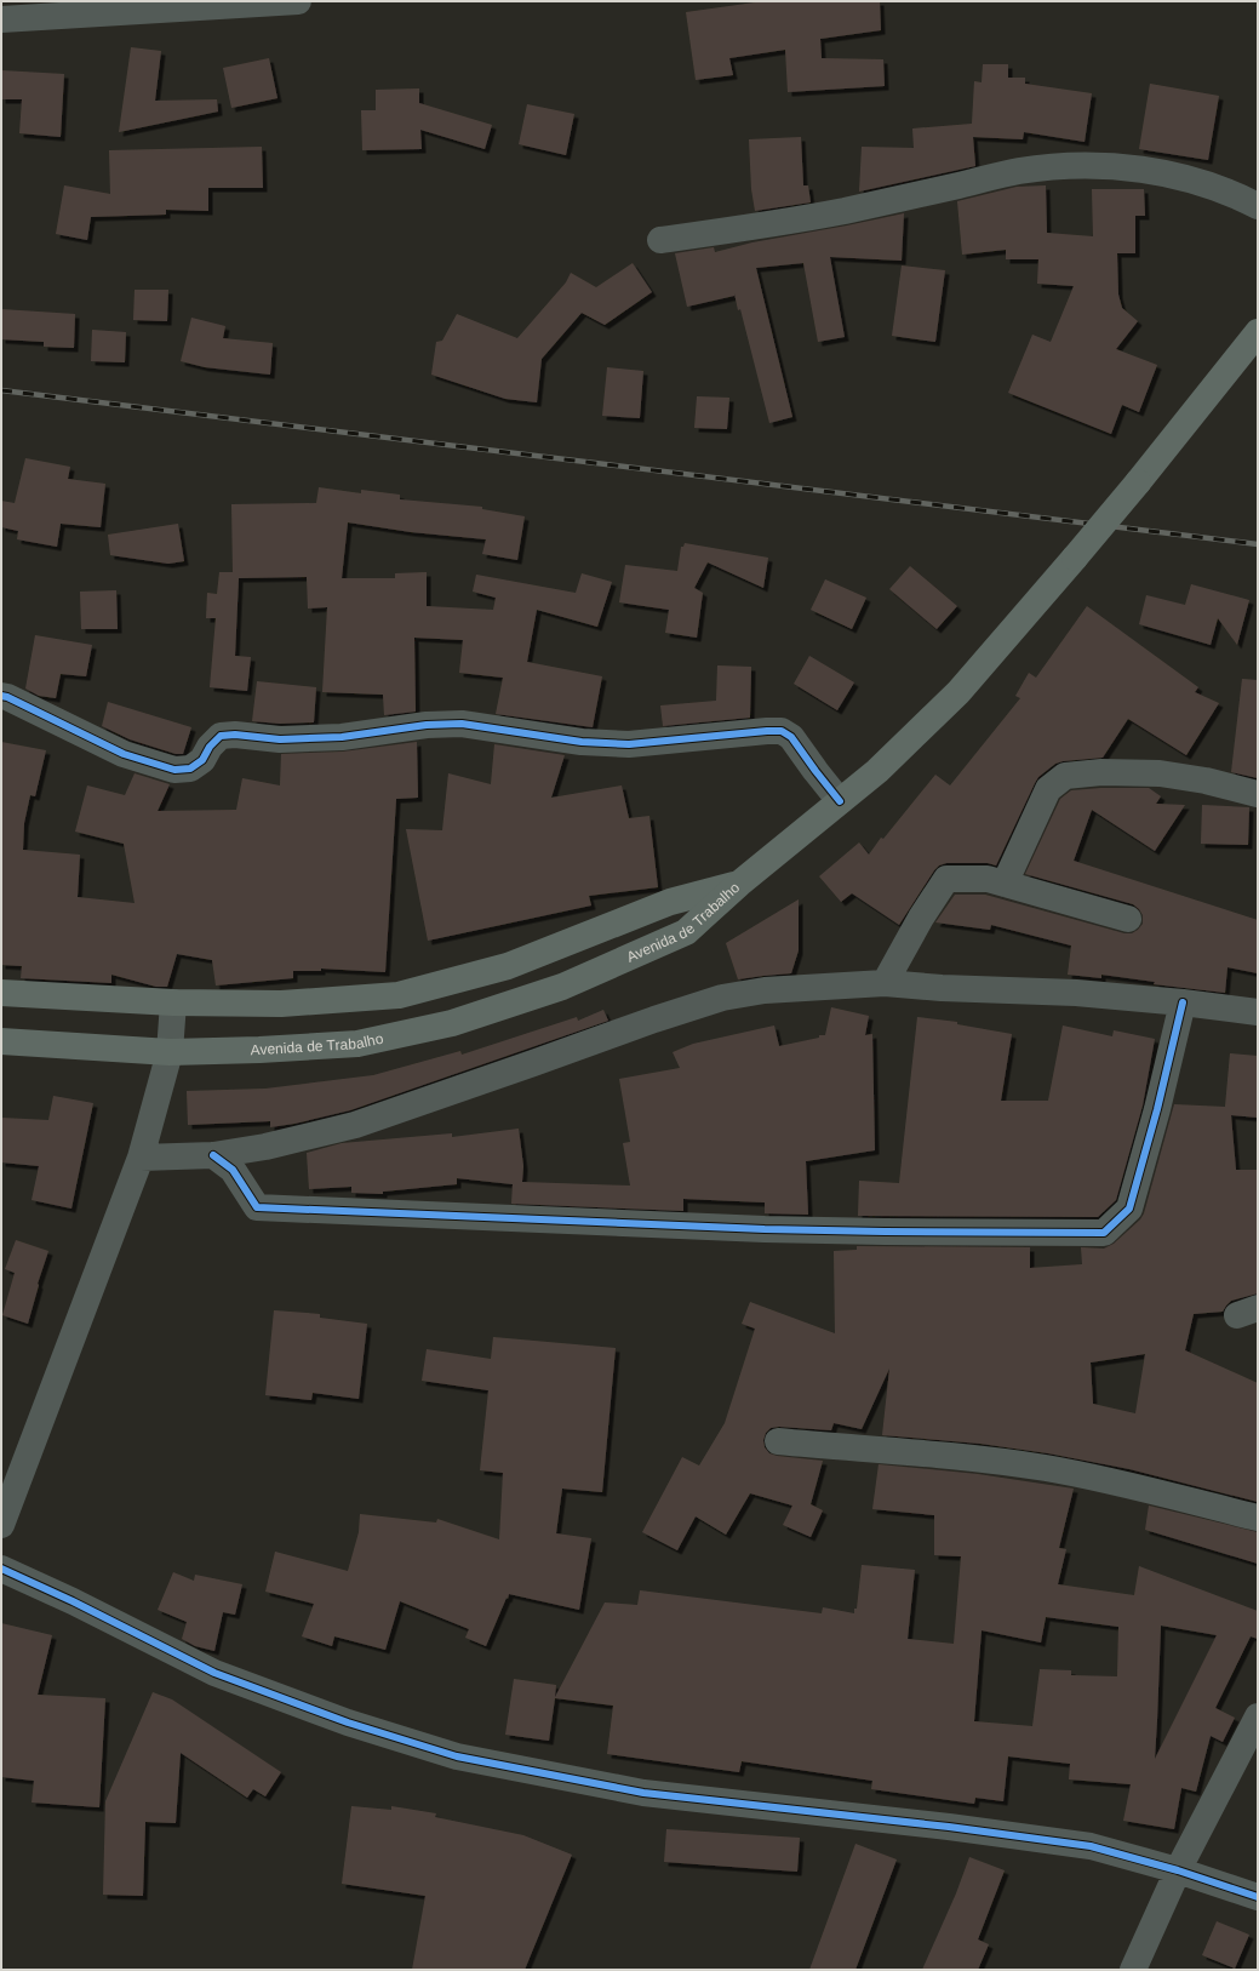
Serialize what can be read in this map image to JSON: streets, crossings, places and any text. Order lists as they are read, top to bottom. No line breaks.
{"streets":{"highway":["Avenida de Trabalho"]}}
